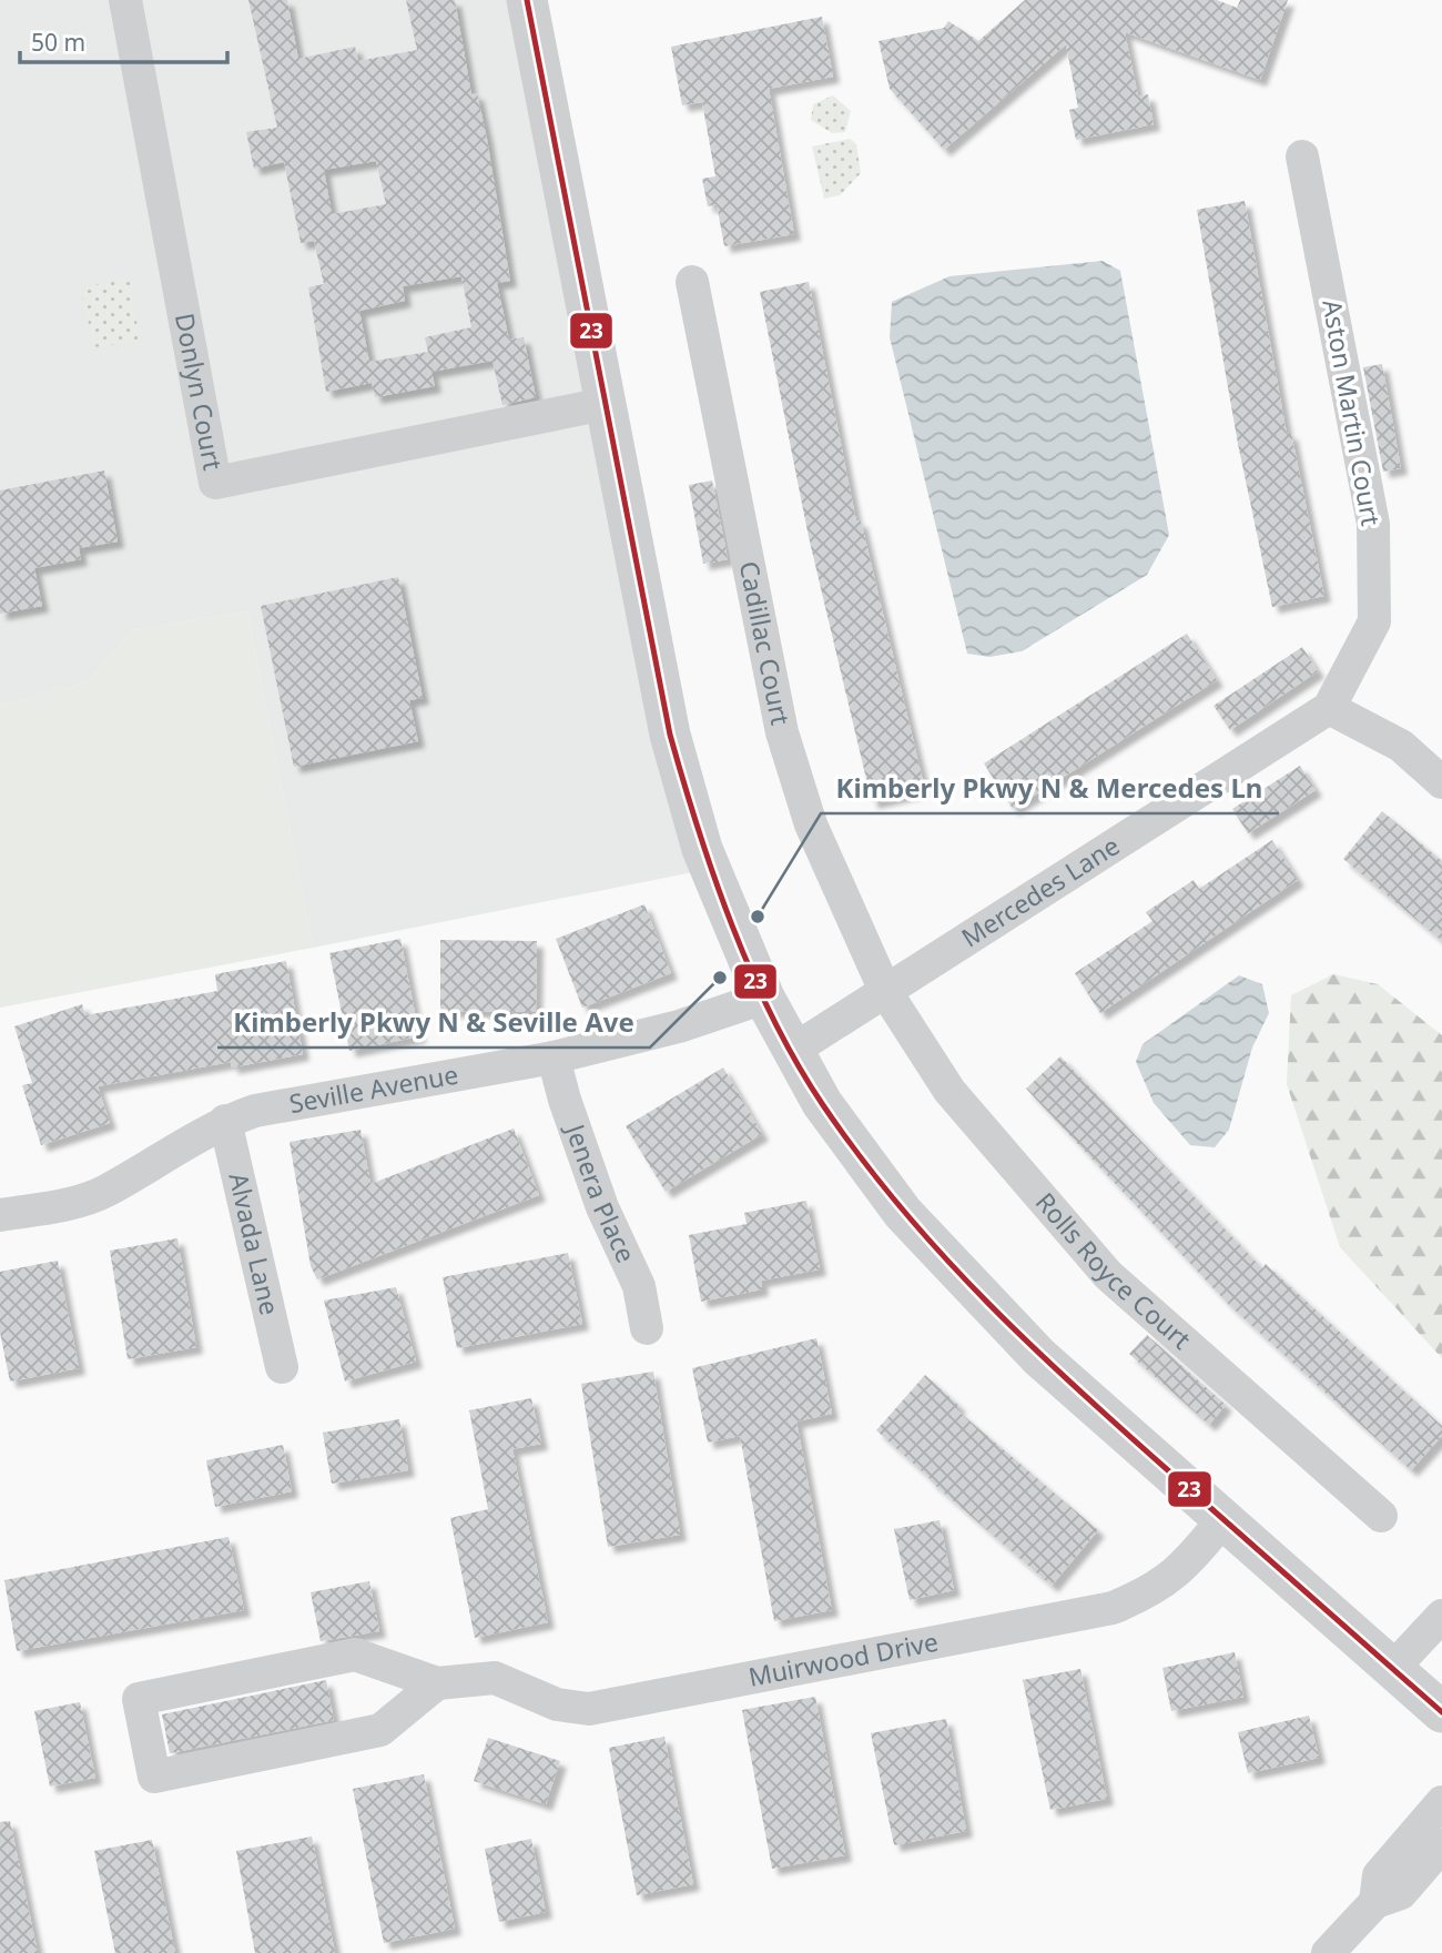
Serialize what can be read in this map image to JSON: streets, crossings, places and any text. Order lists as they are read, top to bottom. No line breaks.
{"streets":{"street":["Donlyn Court","Aston Martin Court","Cadillac Court","Mercedes Lane","Seville Avenue","Jenera Place","Alvada Lane","Rolls Royce Court","Muirwood Drive"]},"crossings":[["Aston Martin Court","Mercedes Lane"],["Cadillac Court","Mercedes Lane"],["Cadillac Court","Rolls Royce Court"],["Mercedes Lane","Rolls Royce Court"],["Seville Avenue","Jenera Place"],["Seville Avenue","Alvada Lane"]],"places":["Kimberly Pkwy N & Mercedes Ln","Kimberly Pkwy N & Seville Ave"],"lines":["transit line 23"],"scale_bar":"50 m"}
